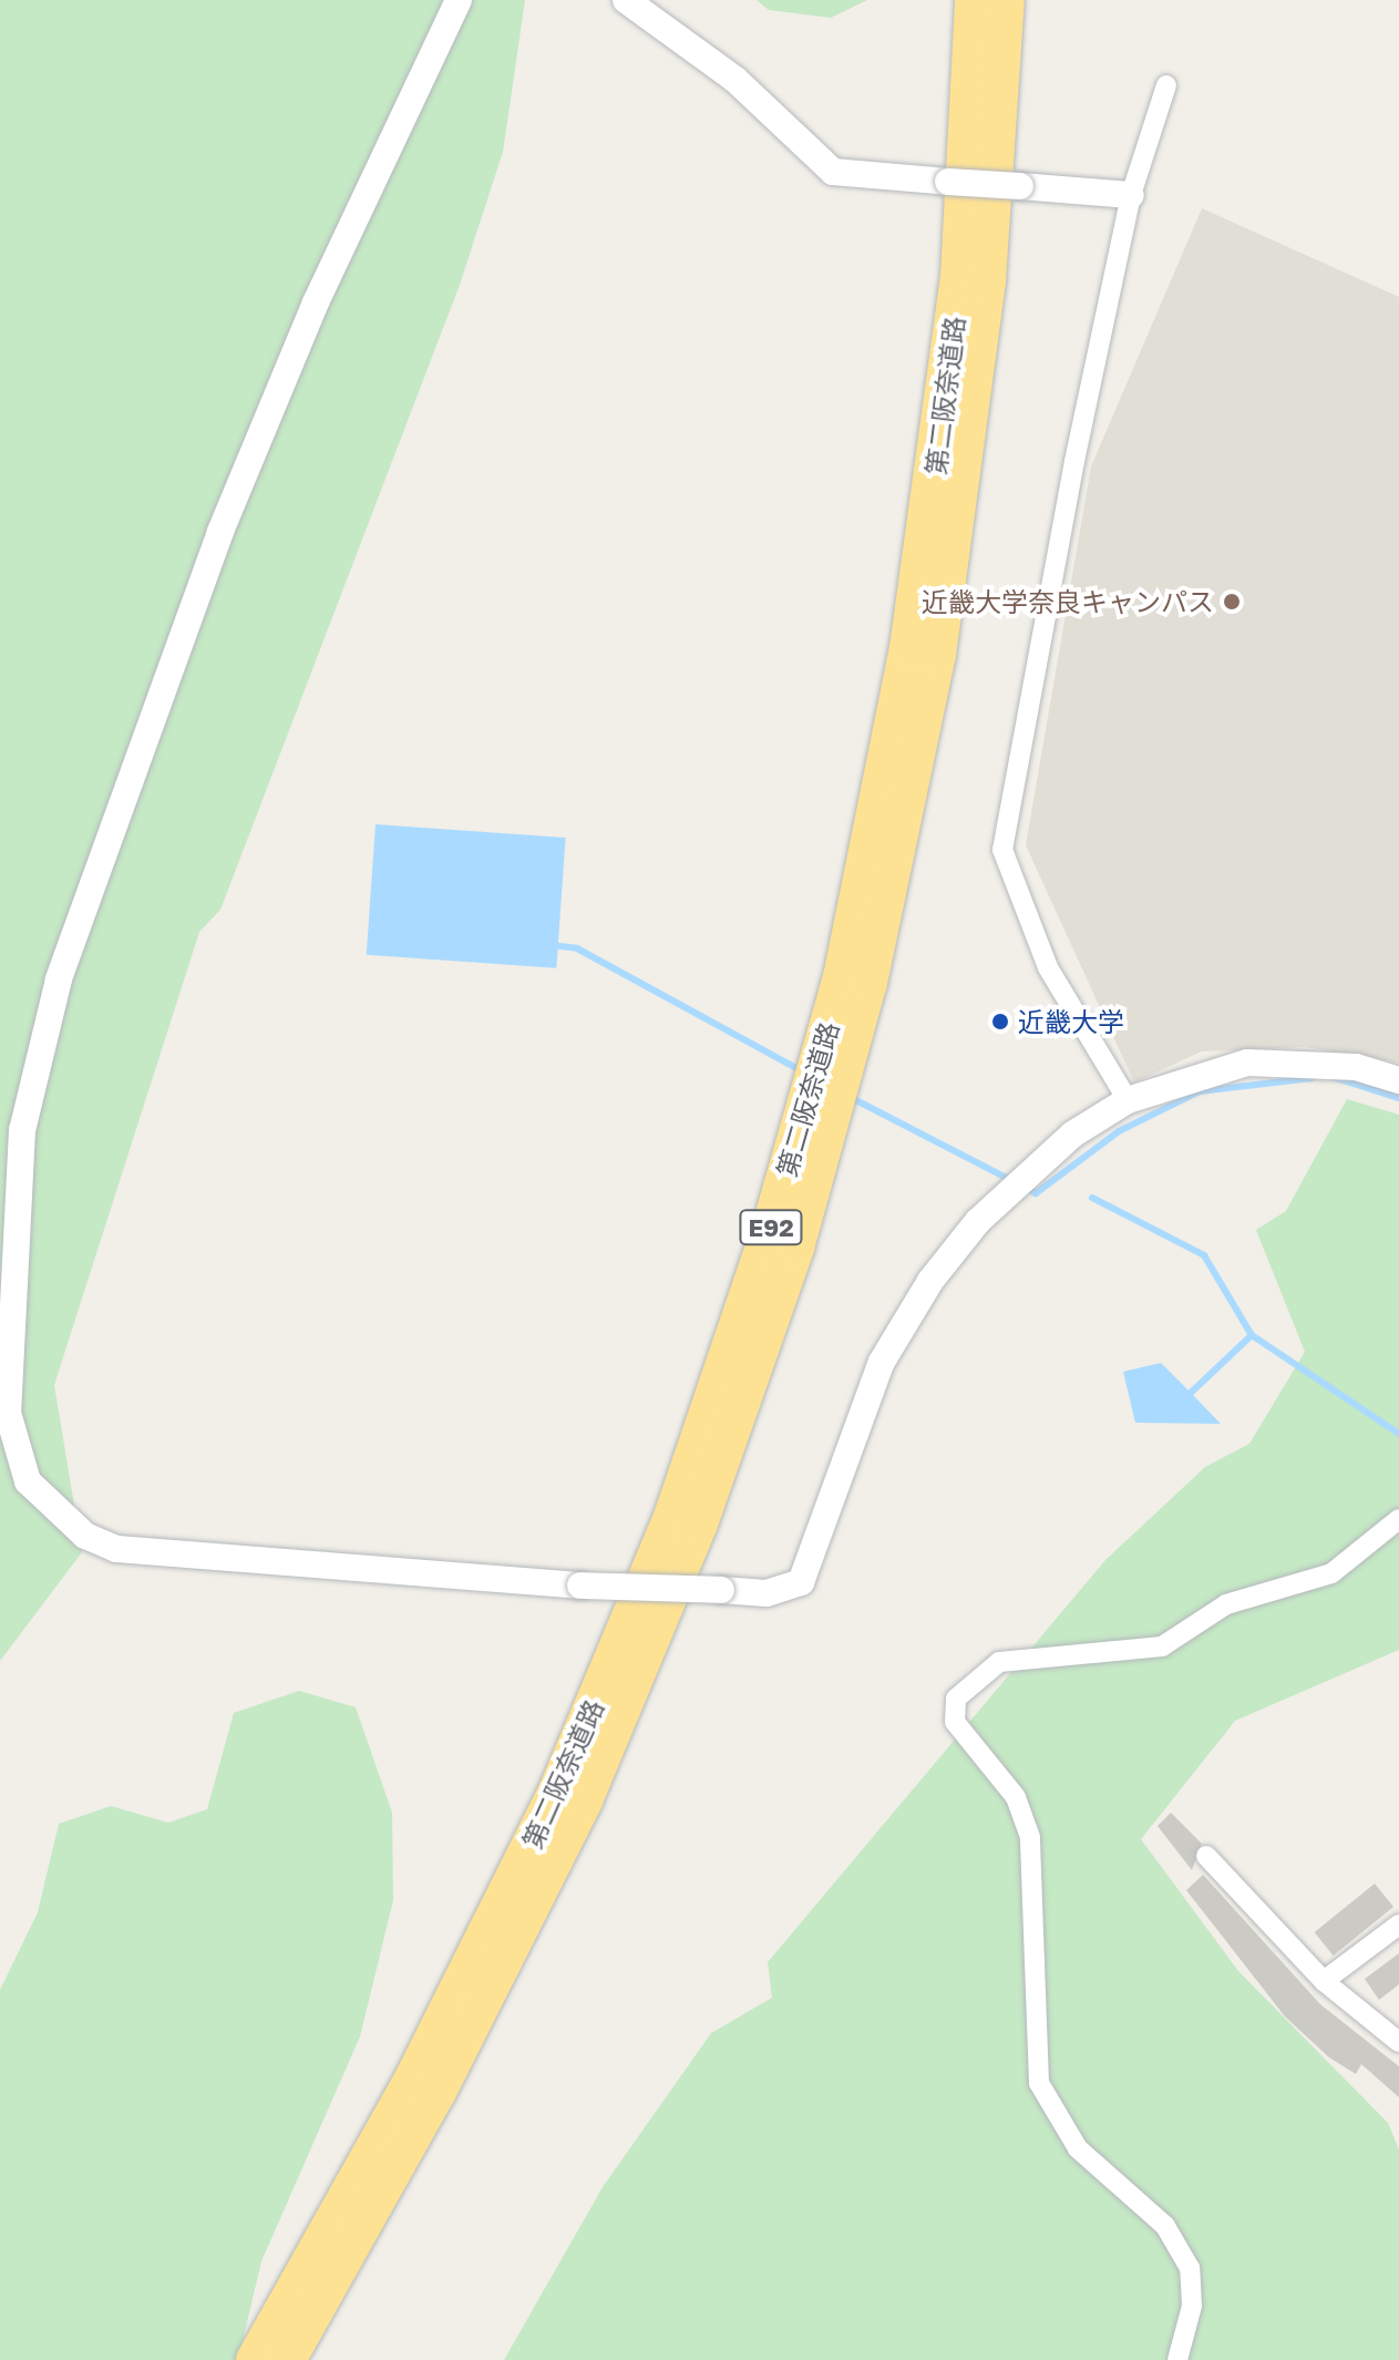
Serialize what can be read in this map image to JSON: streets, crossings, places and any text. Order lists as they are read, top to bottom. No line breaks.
{"streets":{"highway":["第二阪奈道路","E92"]},"places":["近畿大学奈良キャンパス","近畿大学"]}
